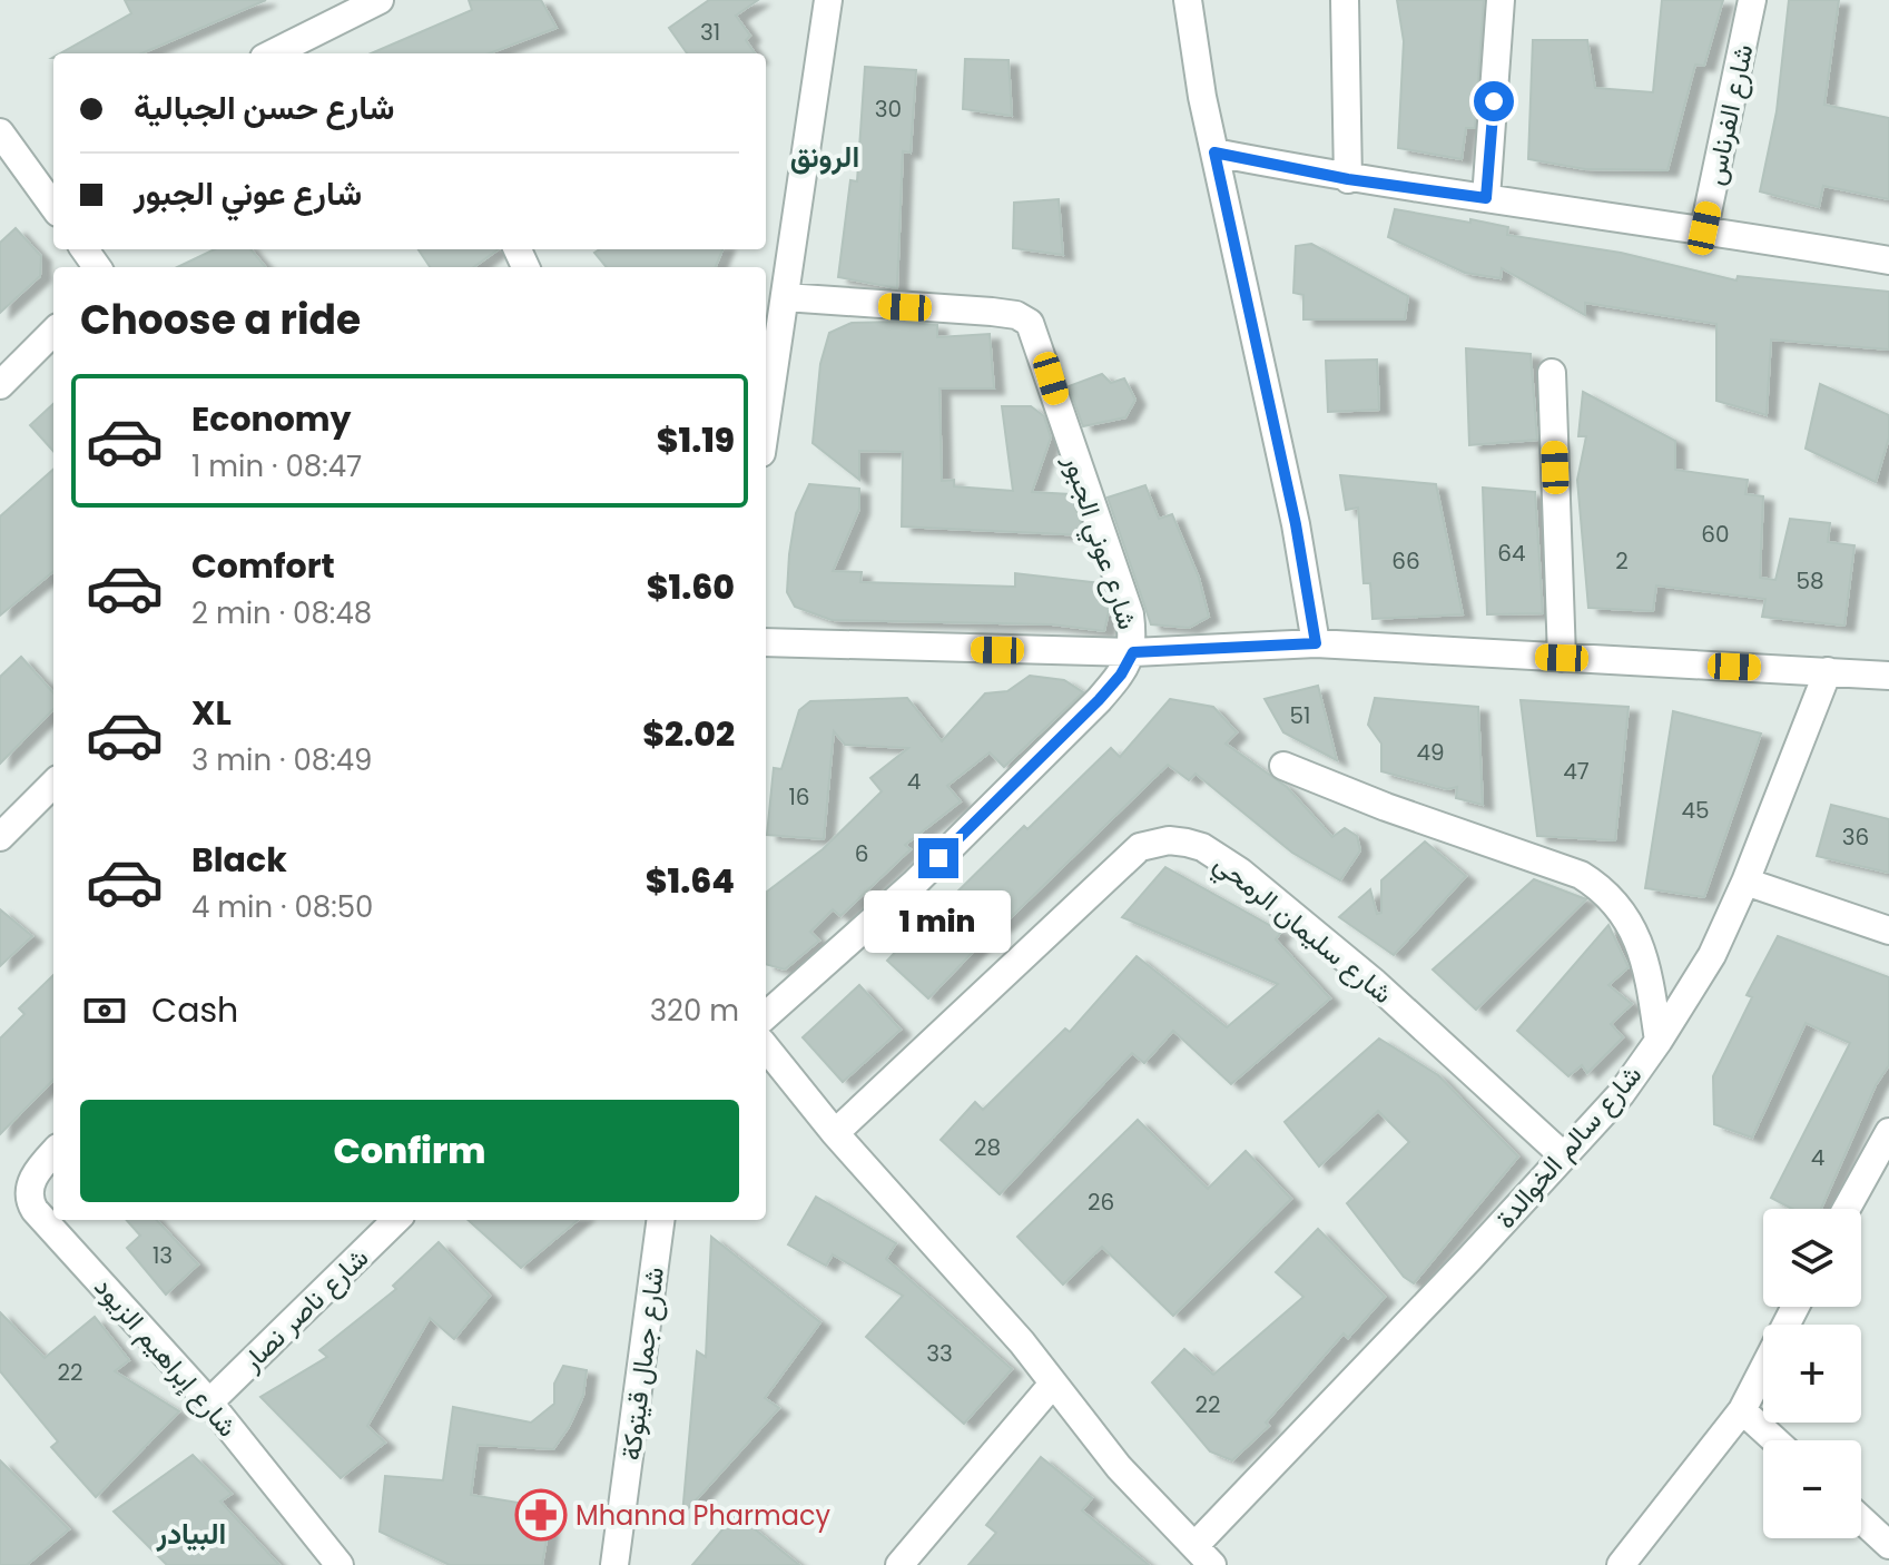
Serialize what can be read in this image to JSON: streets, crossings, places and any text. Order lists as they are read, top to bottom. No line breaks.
{"streets":{"street":["شارع الفرناس","شارع عوني الجبور","شارع سليمان الرمحي","شارع سالم الخوالدة","شارع ناصر نصار","شارع إبراهيم الزيود","شارع جمال قيتوكة"]},"crossings":[["شارع سليمان الرمحي","شارع سالم الخوالدة"],["شارع ناصر نصار","شارع إبراهيم الزيود"]],"districts":["الرونق","البيادر"],"places":{"pharmacy":["Mhanna Pharmacy"]},"house_numbers":["31","30","60","64","66","2","58","51","49","47","4","16","45","36","6","28","4","26","13","33","22","22"],"page":{"banner":["شارع حسن الجبالية","شارع عوني الجبور"],"heading":"Choose a ride","list":[{"name":"Economy","note":"1 min · 08:47","value":"$1.19"},{"name":"Comfort","note":"2 min · 08:48","value":"$1.60"},{"name":"XL","note":"3 min · 08:49","value":"$2.02"},{"name":"Black","note":"4 min · 08:50","value":"$1.64"}],"bubble":"1 min","pay":["Cash","320 m"],"buttons":"Confirm","map_buttons":["+","−"]}}
